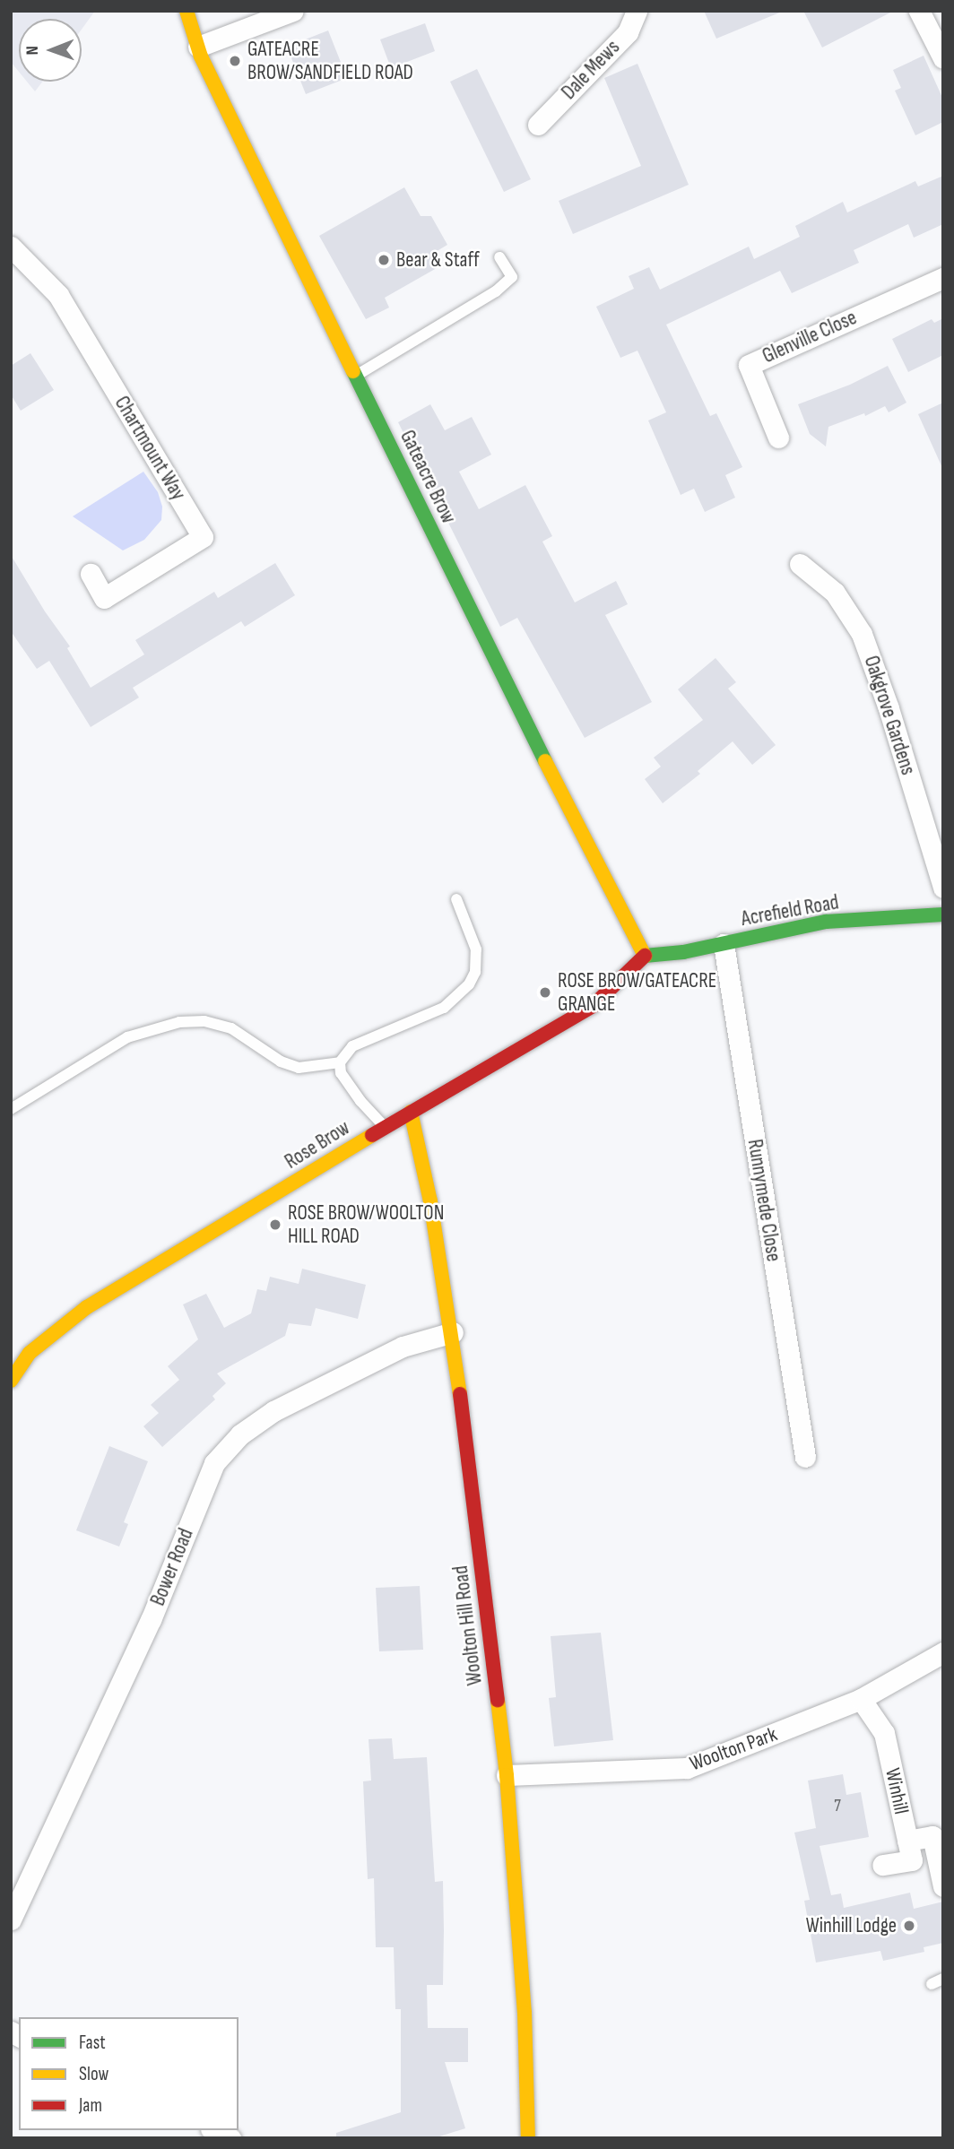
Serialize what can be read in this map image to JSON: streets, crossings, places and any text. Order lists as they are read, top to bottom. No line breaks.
{"streets":{"street":["Dale Mews","Glenville Close","Chartmount Way","Gateacre Brow","Oakgrove Gardens","Acrefield Road","Rose Brow","Runnymede Close","Bower Road","Woolton Hill Road","Woolton Park","Winhill"]},"crossings":[["Gateacre Brow","Acrefield Road"],["Gateacre Brow","Rose Brow"],["Acrefield Road","Rose Brow"],["Acrefield Road","Runnymede Close"],["Rose Brow","Woolton Hill Road"],["Bower Road","Woolton Hill Road"],["Woolton Hill Road","Woolton Park"],["Woolton Park","Winhill"]],"places":["GATEACRE BROW/SANDFIELD ROAD","Bear & Staff","ROSE BROW/GATEACRE GRANGE","ROSE BROW/WOOLTON HILL ROAD","Winhill Lodge"],"house_numbers":["7"],"legend":["Fast","Slow","Jam"],"north":"left"}
